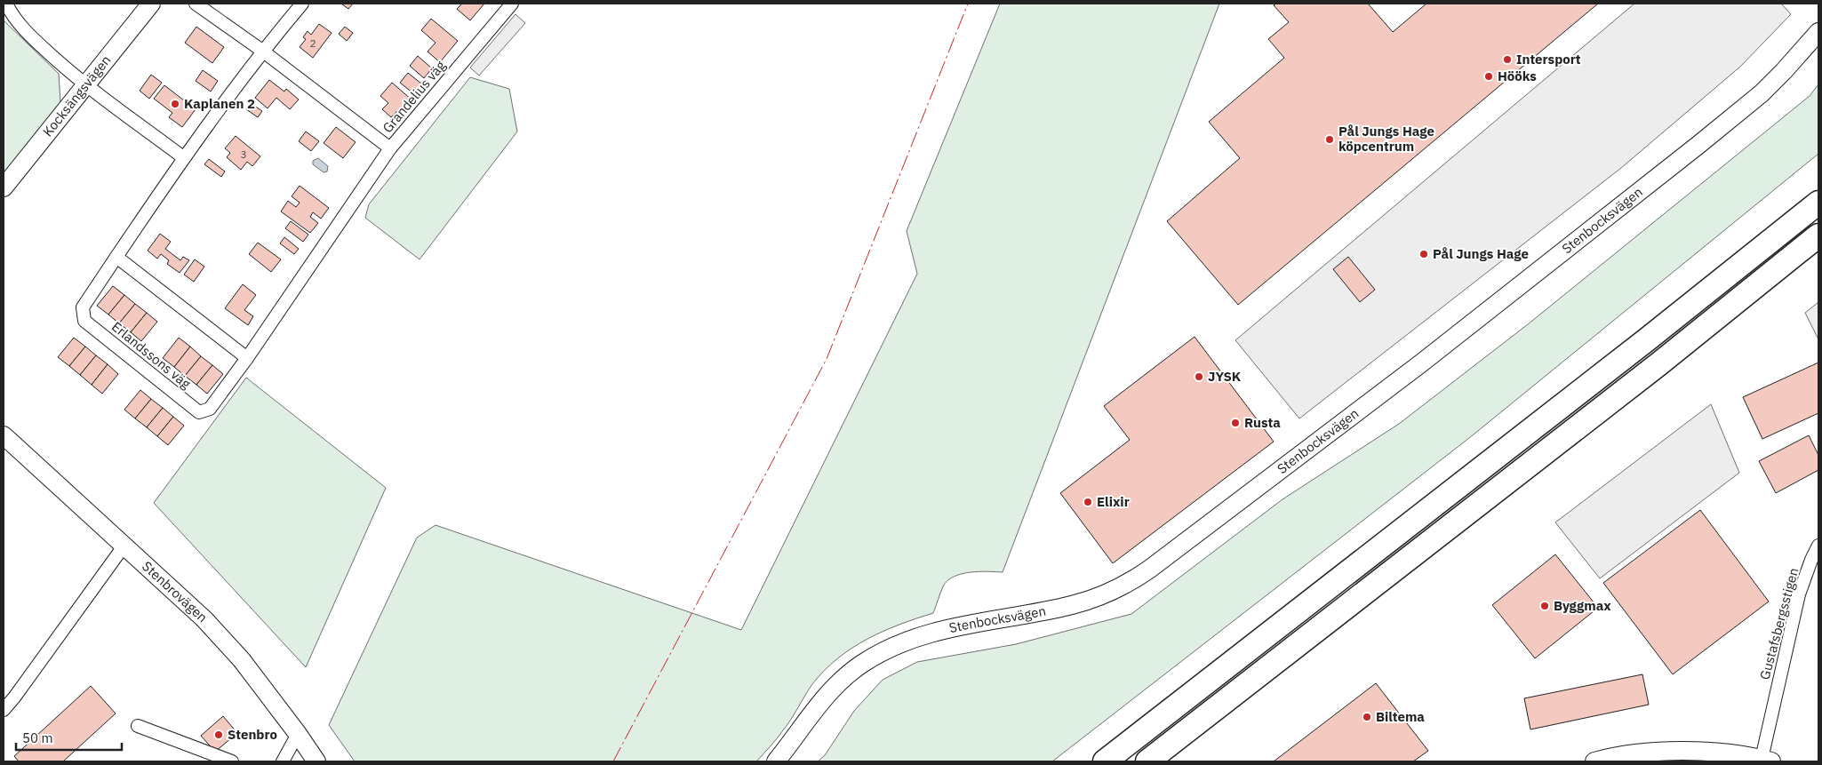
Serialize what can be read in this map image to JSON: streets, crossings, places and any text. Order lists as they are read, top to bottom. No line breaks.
{"streets":{"street":["Kocksängsvägen","Grandelius väg","Stenbocksvägen","Erlandssons väg","Stenbrovägen","Gustafsbergsstigen"]},"crossings":[["Grandelius väg","Erlandssons väg"]],"places":["Intersport","Hööks","Kaplanen 2","Pål Jungs Hage köpcentrum","Pål Jungs Hage","JYSK","Rusta","Elixir","Byggmax","Biltema","Stenbro"],"house_numbers":["2","3"],"scale_bar":"50 m"}
